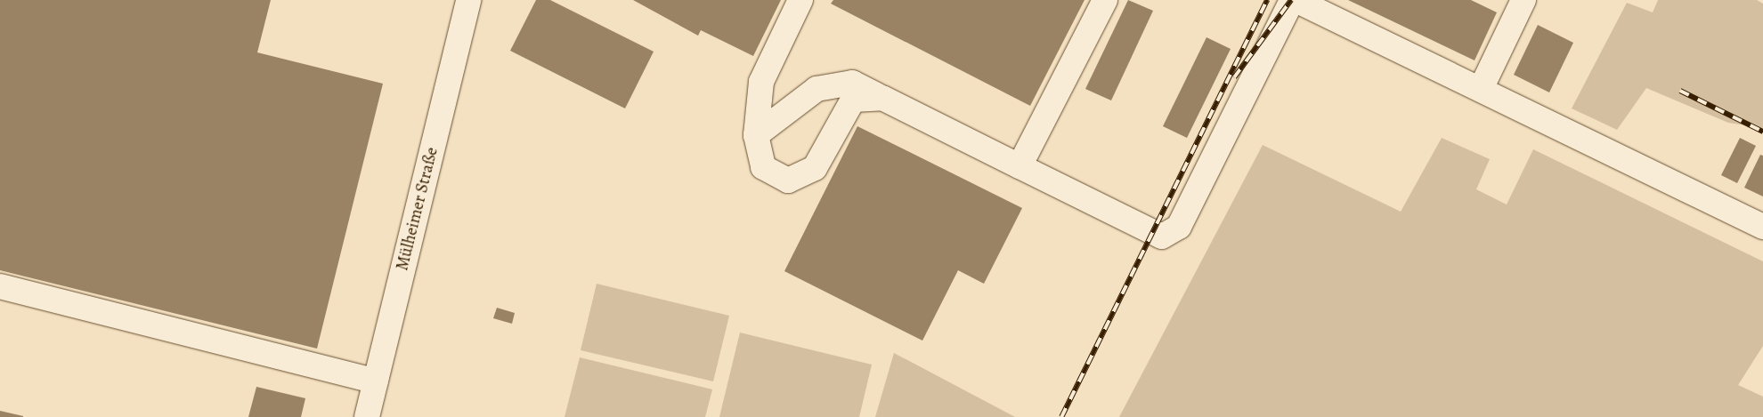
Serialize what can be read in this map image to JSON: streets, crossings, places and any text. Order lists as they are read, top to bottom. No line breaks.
{"streets":{"street":["Mülheimer Straße"]}}
